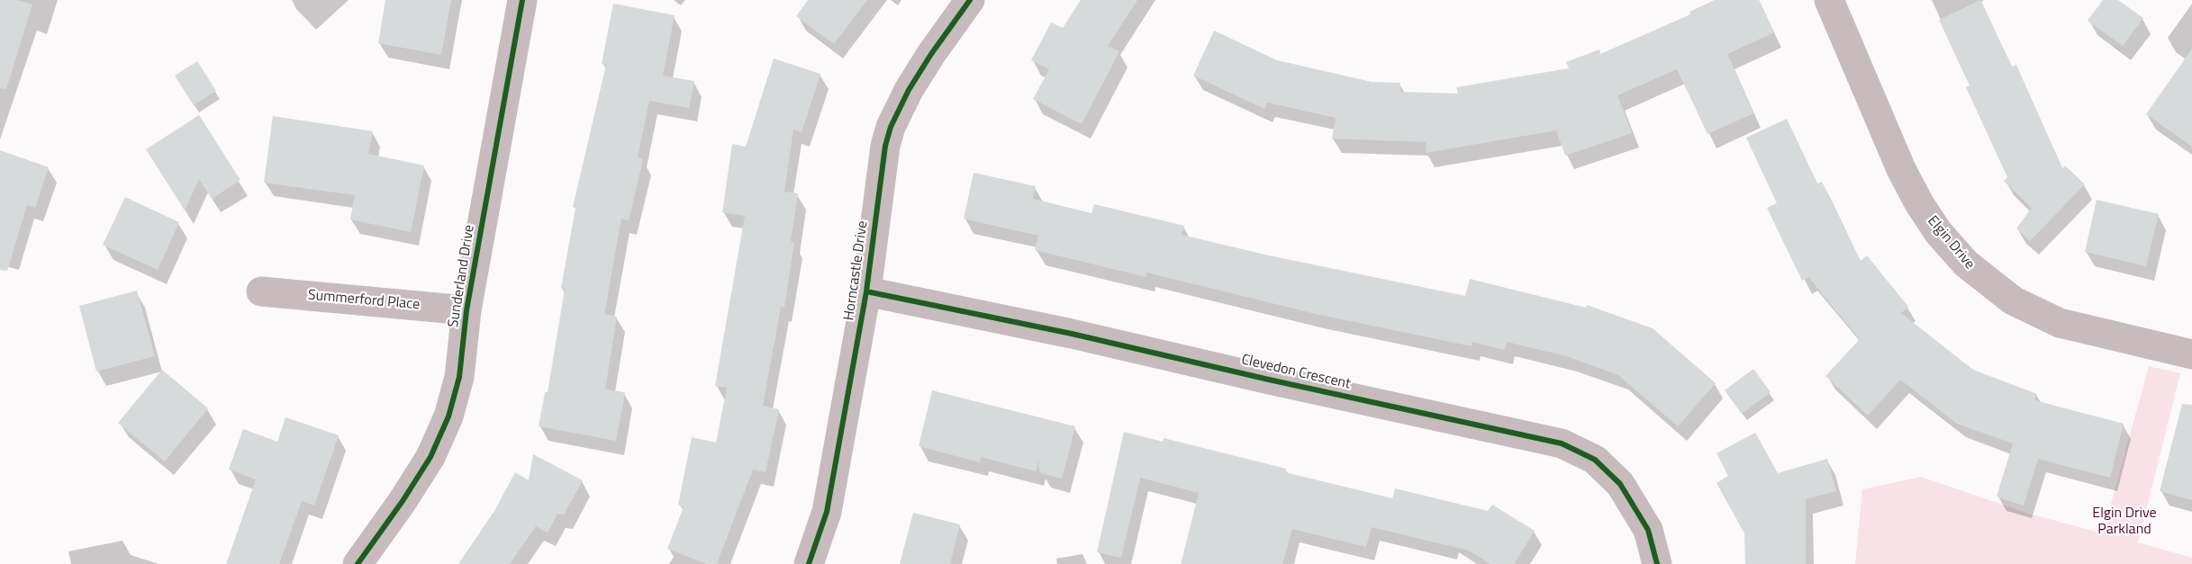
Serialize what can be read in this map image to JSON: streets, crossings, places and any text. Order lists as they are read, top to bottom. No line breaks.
{"streets":{"street":["Elgin Drive","Horncastle Drive","Sunderland Drive","Summerford Place","Clevedon Crescent"]},"crossings":[["Horncastle Drive","Clevedon Crescent"],["Sunderland Drive","Summerford Place"]],"parks":["Elgin Drive Parkland"]}
